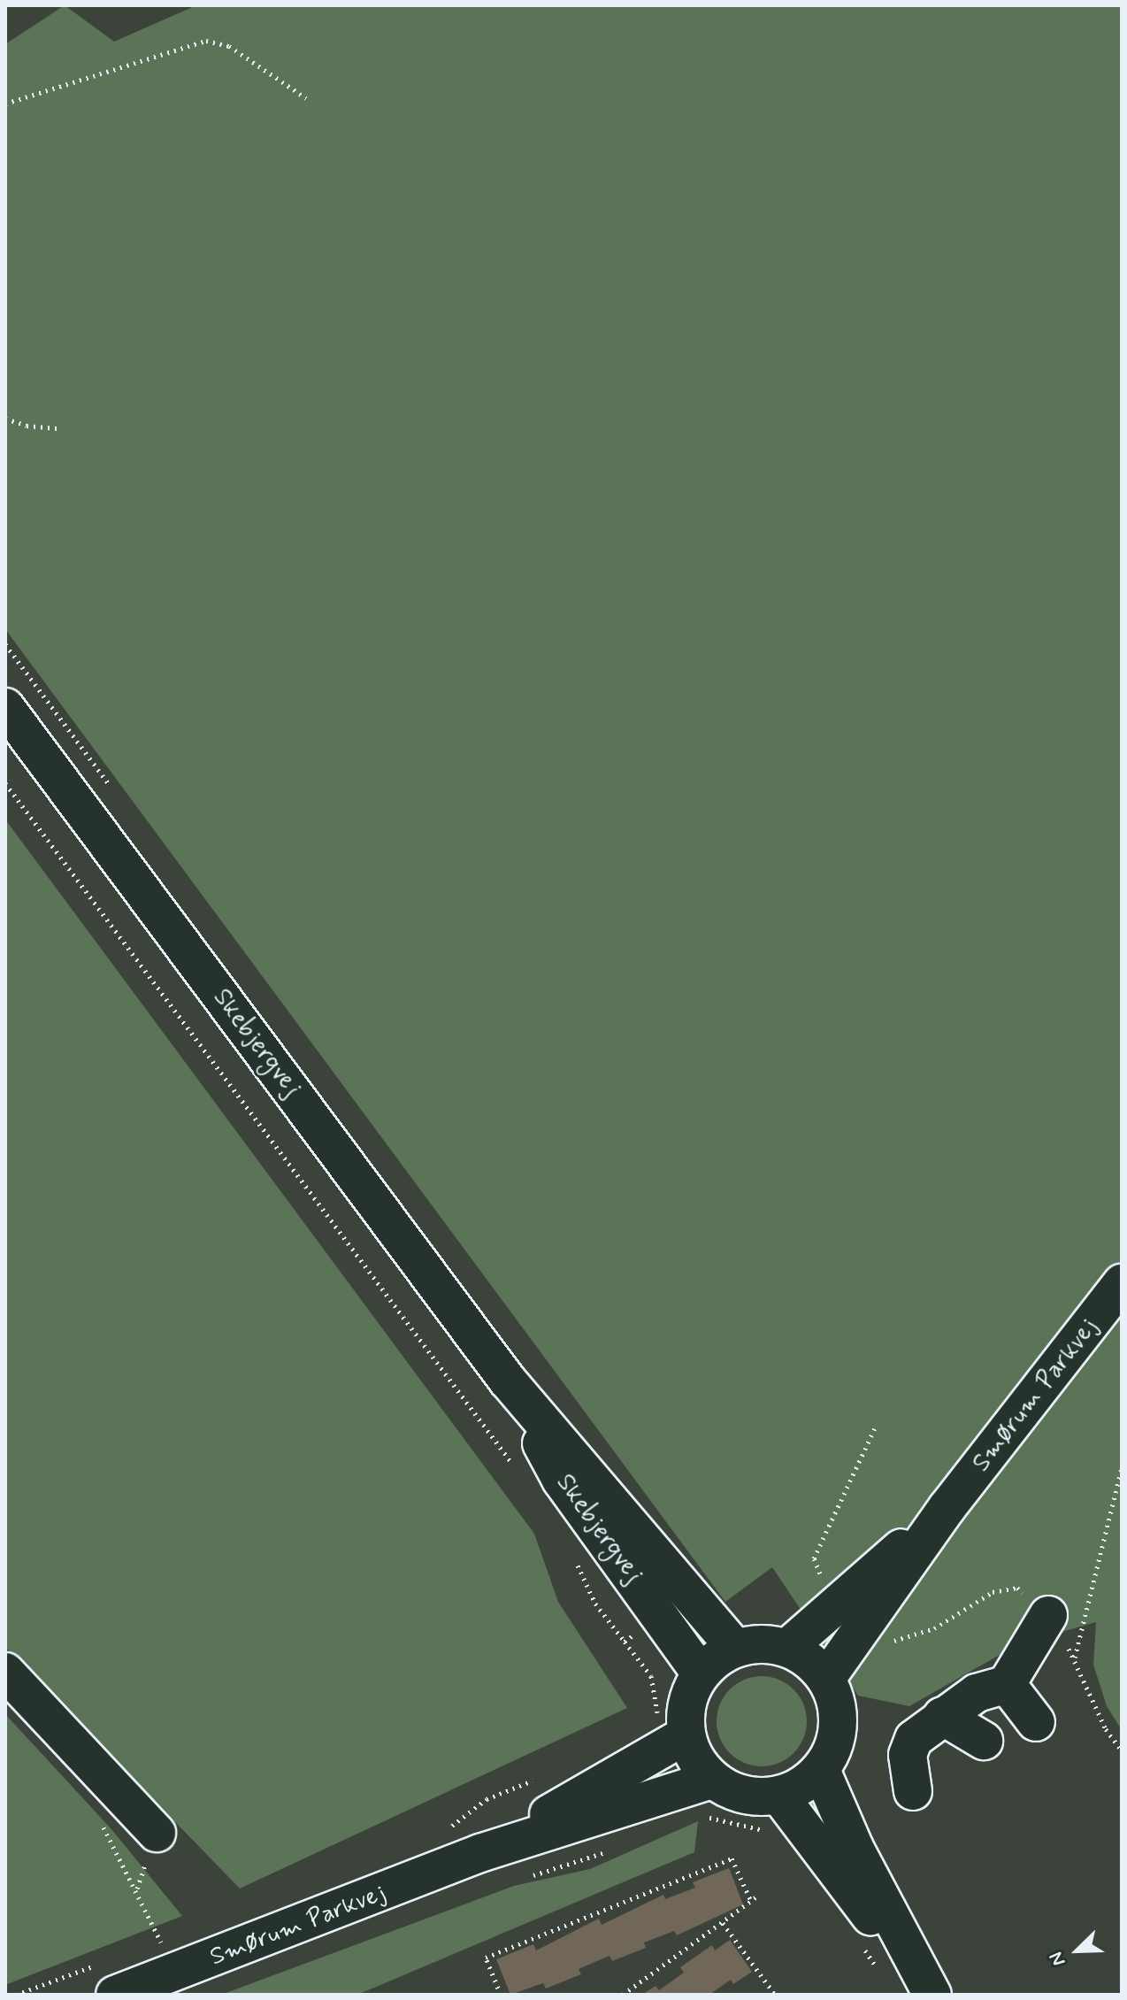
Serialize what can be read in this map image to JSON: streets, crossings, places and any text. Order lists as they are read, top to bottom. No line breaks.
{"streets":{"street":["Skebjergvej","Smørum Parkvej"]},"crossings":[["Skebjergvej","Smørum Parkvej"]],"north":"bottom left"}
